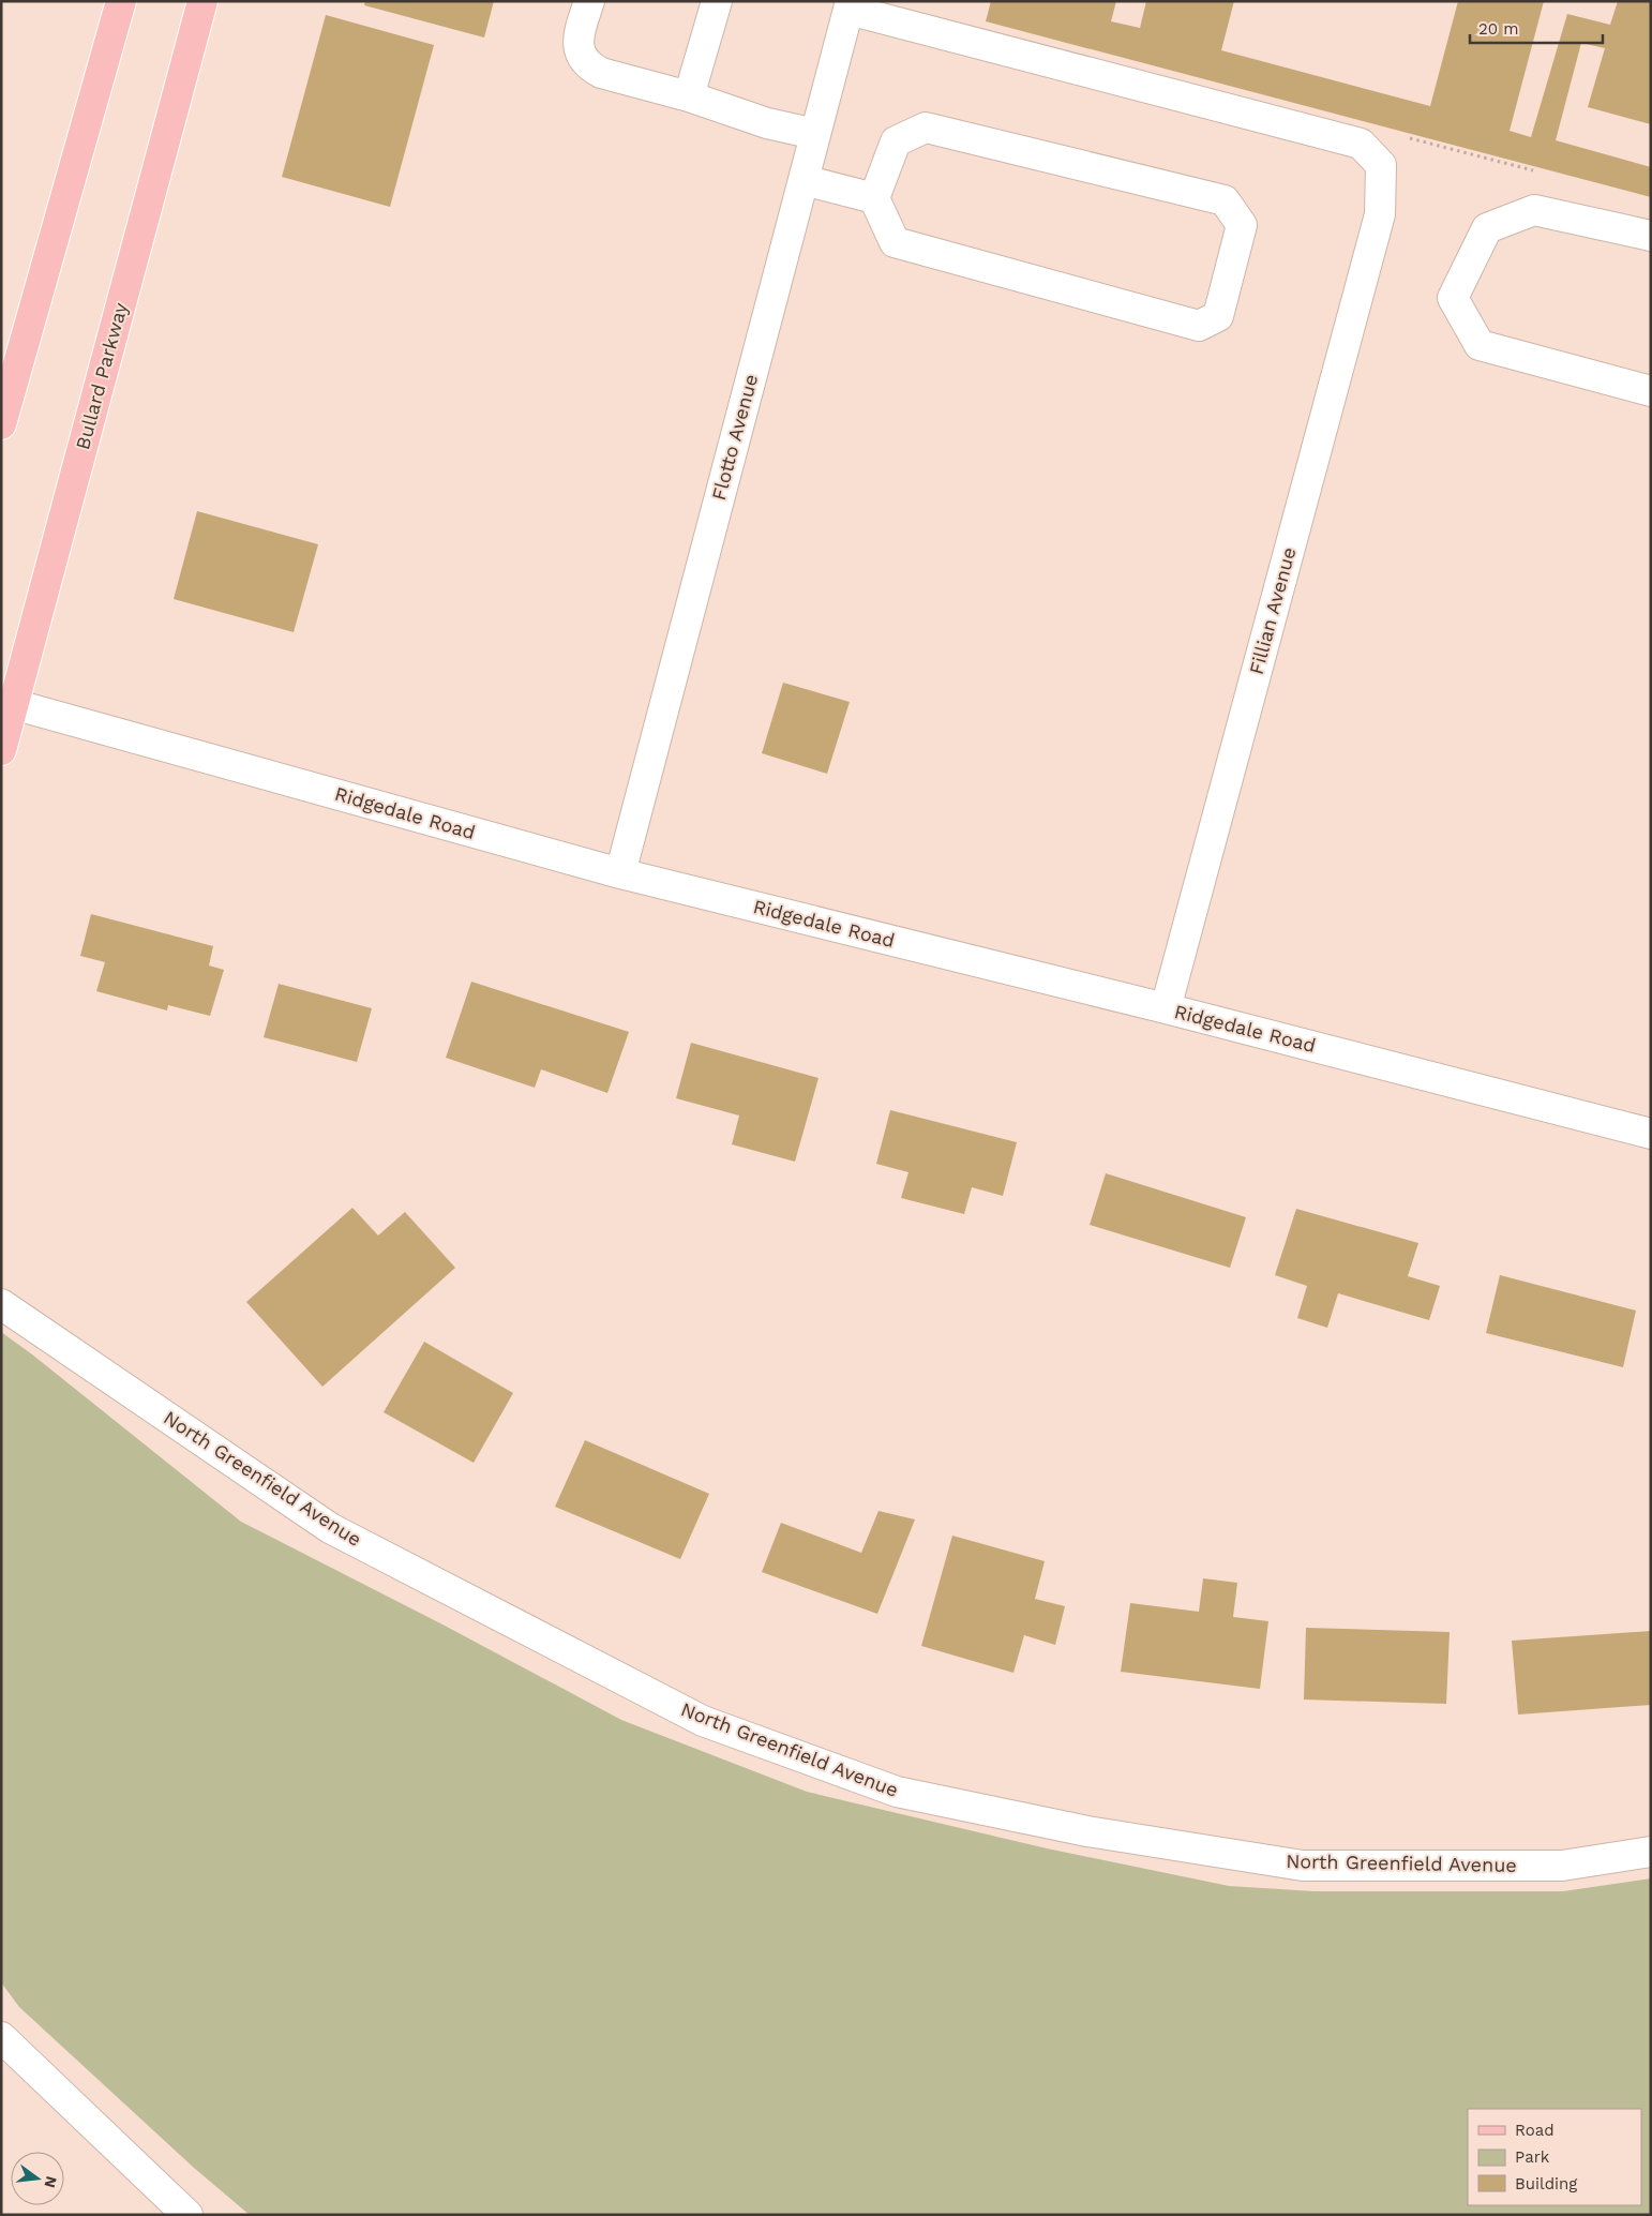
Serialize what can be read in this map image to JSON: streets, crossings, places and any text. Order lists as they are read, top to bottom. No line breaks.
{"streets":{"main road":["Bullard Parkway"],"street":["Flotto Avenue","Fillian Avenue","Ridgedale Road","North Greenfield Avenue"]},"crossings":[["Bullard Parkway","Ridgedale Road"],["Flotto Avenue","Fillian Avenue"],["Flotto Avenue","Ridgedale Road"],["Fillian Avenue","Ridgedale Road"]],"legend":["Road","Park","Building"],"scale_bar":"20 m","north":"right"}
